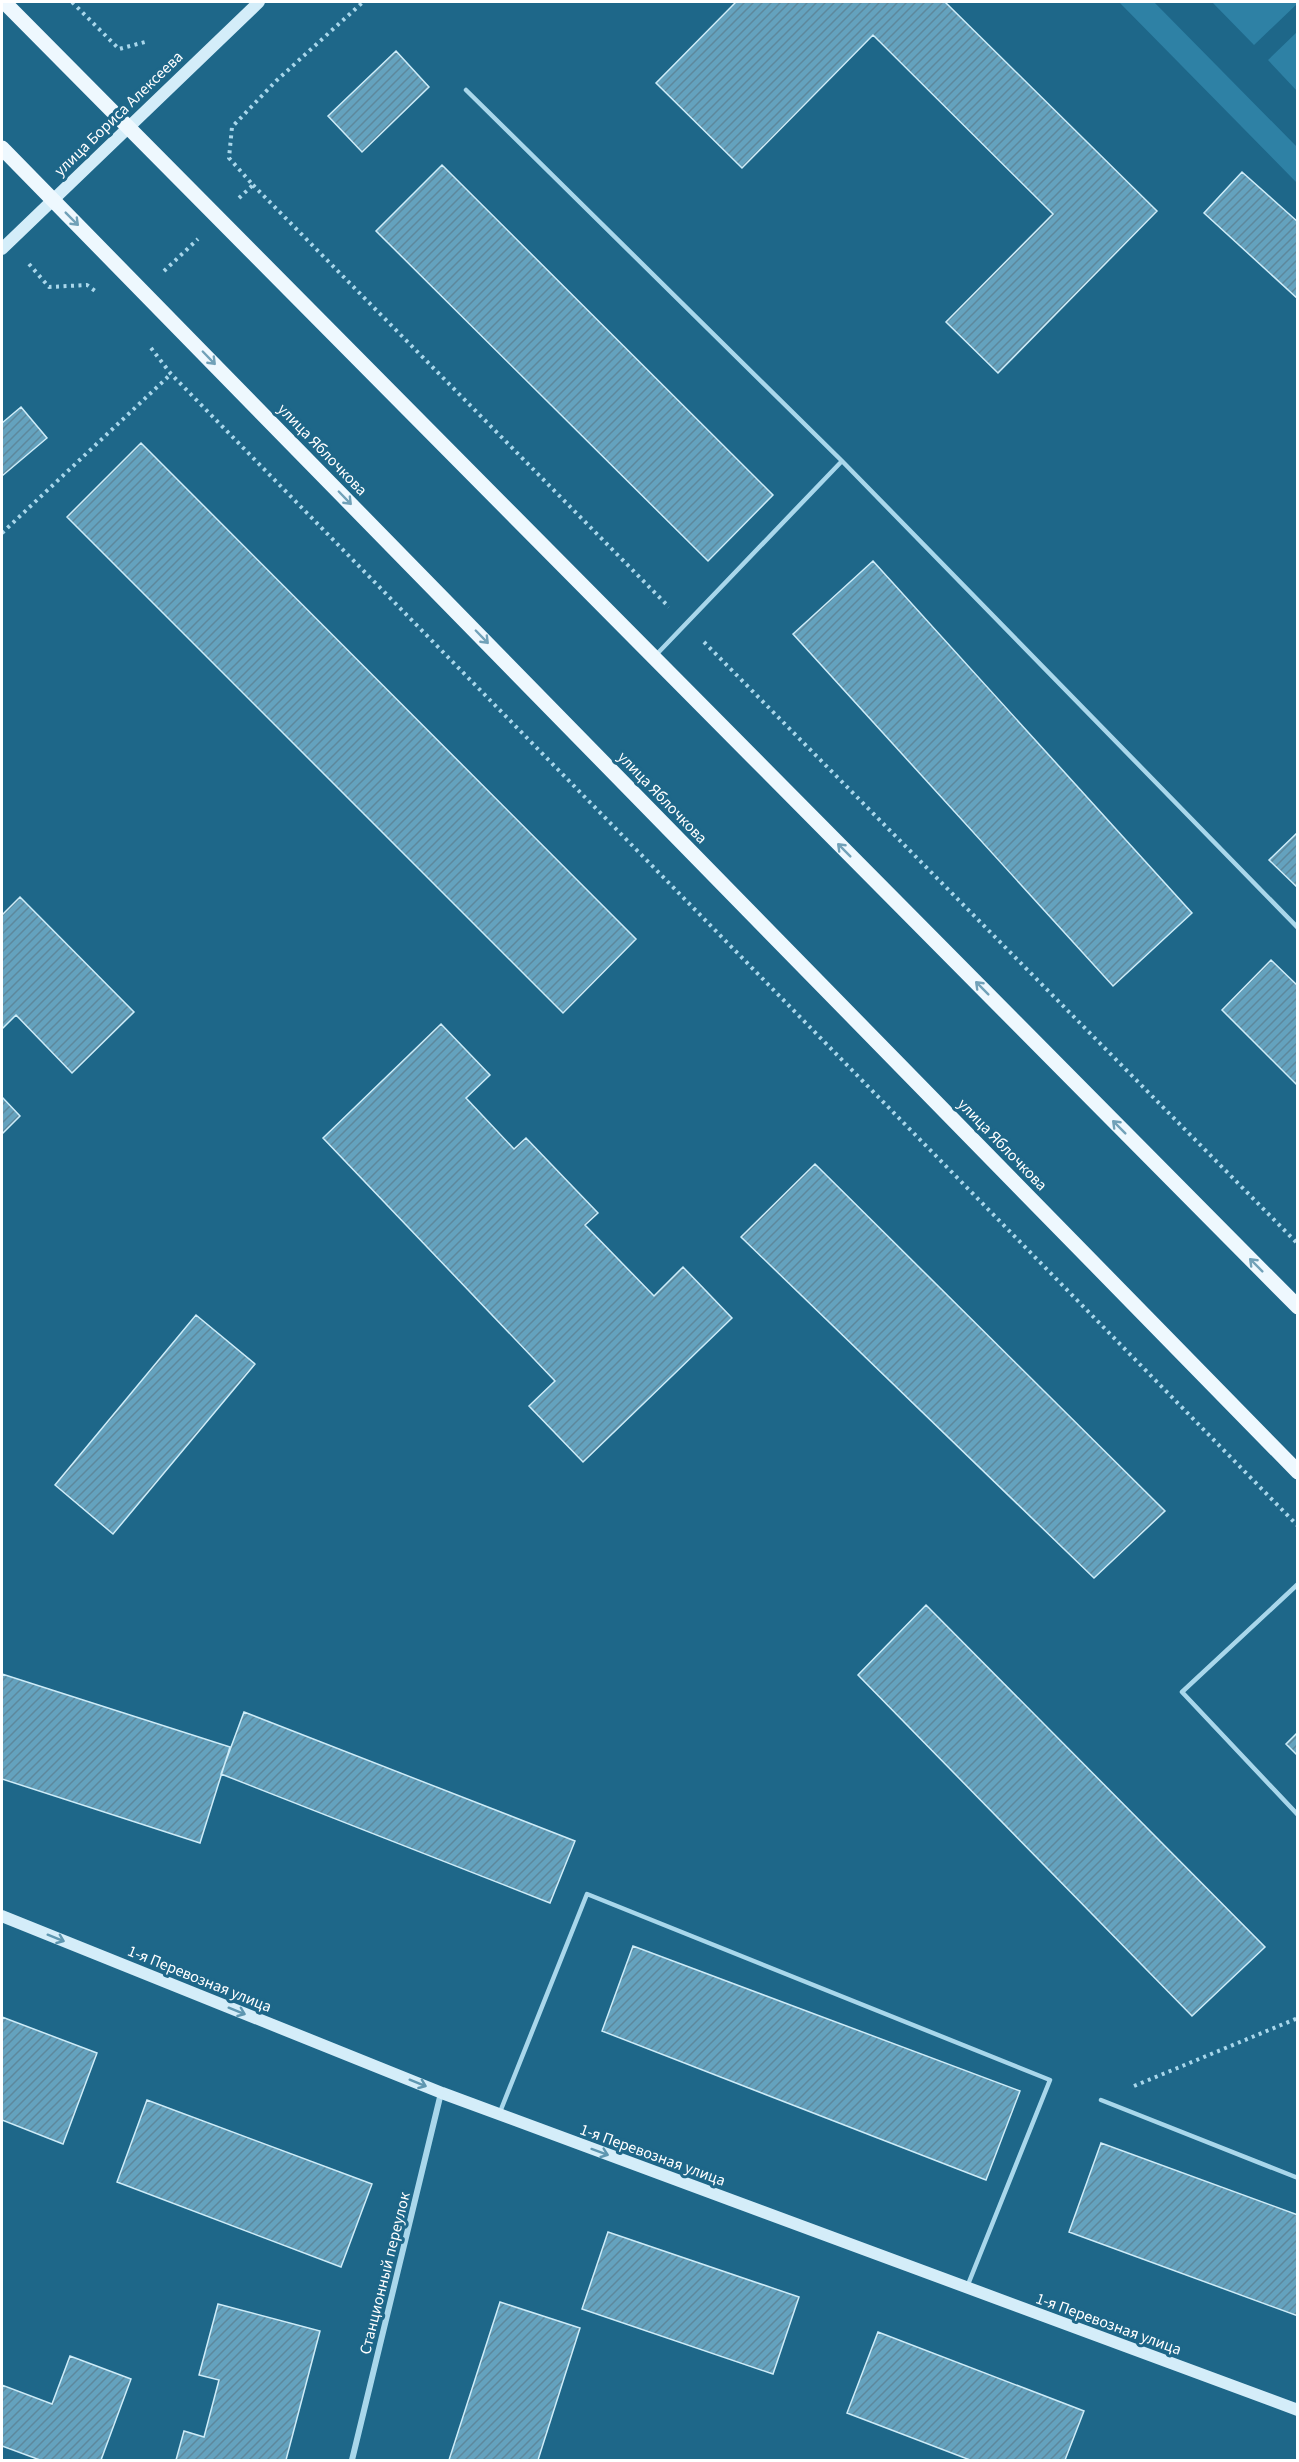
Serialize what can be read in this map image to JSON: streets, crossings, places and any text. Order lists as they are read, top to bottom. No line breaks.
{"streets":{"main road":["улица Бориса Алексеева","улица Яблочкова","1-я Перевозная улица"],"street":["Станционный переулок"]},"crossings":[["улица Бориса Алексеева","улица Яблочкова"],["1-я Перевозная улица","Станционный переулок"]],"one_way":["1-я Перевозная улица"]}
